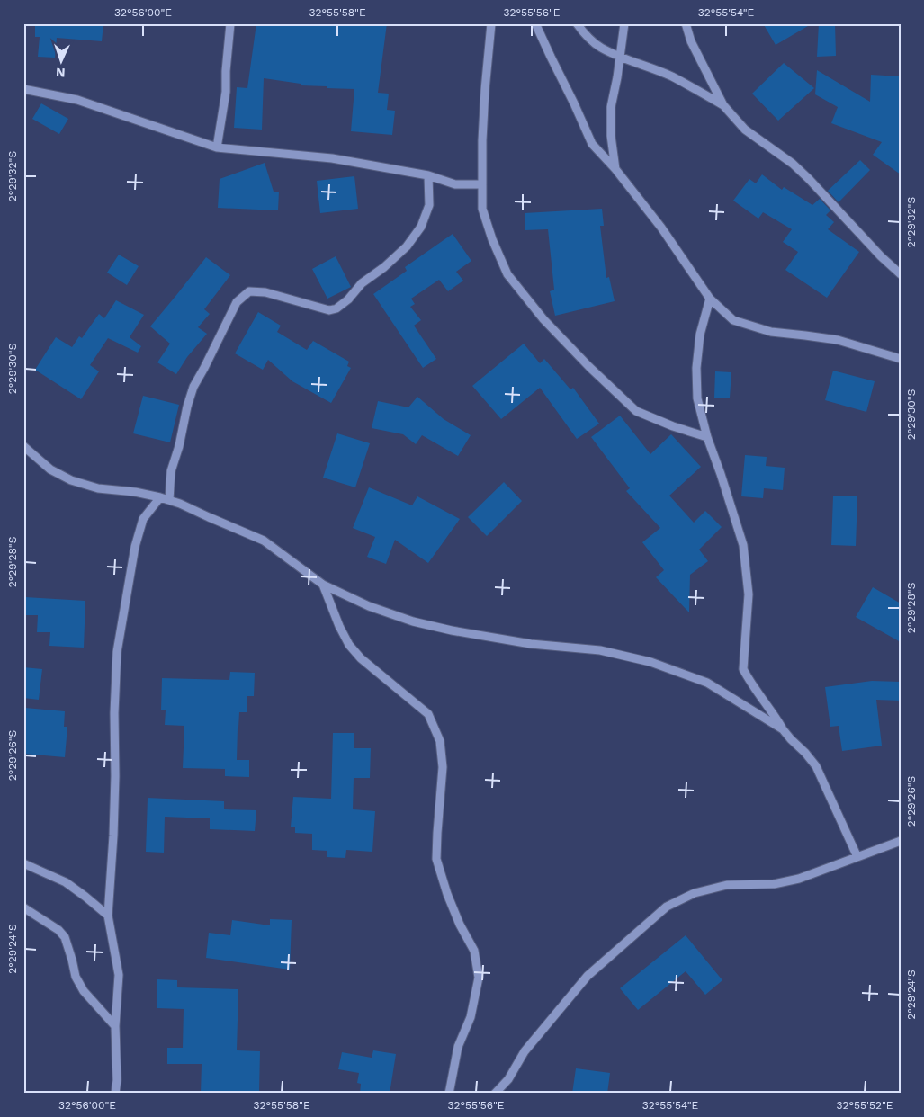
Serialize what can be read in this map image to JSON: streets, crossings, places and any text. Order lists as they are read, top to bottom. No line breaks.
{"north":"bottom","coordinates":["32°56'00\"E","32°55'58\"E","32°55'56\"E","32°55'54\"E","2°29'32\"S","2°29'30\"S","2°29'28\"S","2°29'26\"S","2°29'24\"S","32°55'52\"E"]}
